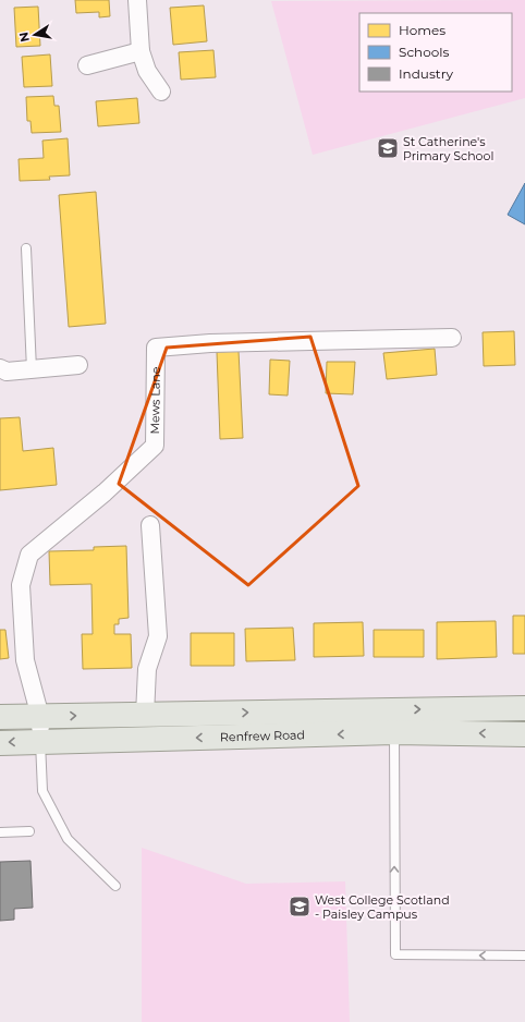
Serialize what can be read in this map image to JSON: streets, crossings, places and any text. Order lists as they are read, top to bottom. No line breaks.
{"streets":{"main road":["Renfrew Road"],"street":["Mews Lane"]},"crossings":[["Mews Lane","Renfrew Road"]],"places":{"school or university":["St Catherine's Primary School","West College Scotland - Paisley Campus"]},"legend":["Homes","Schools","Industry"],"north":"left"}
